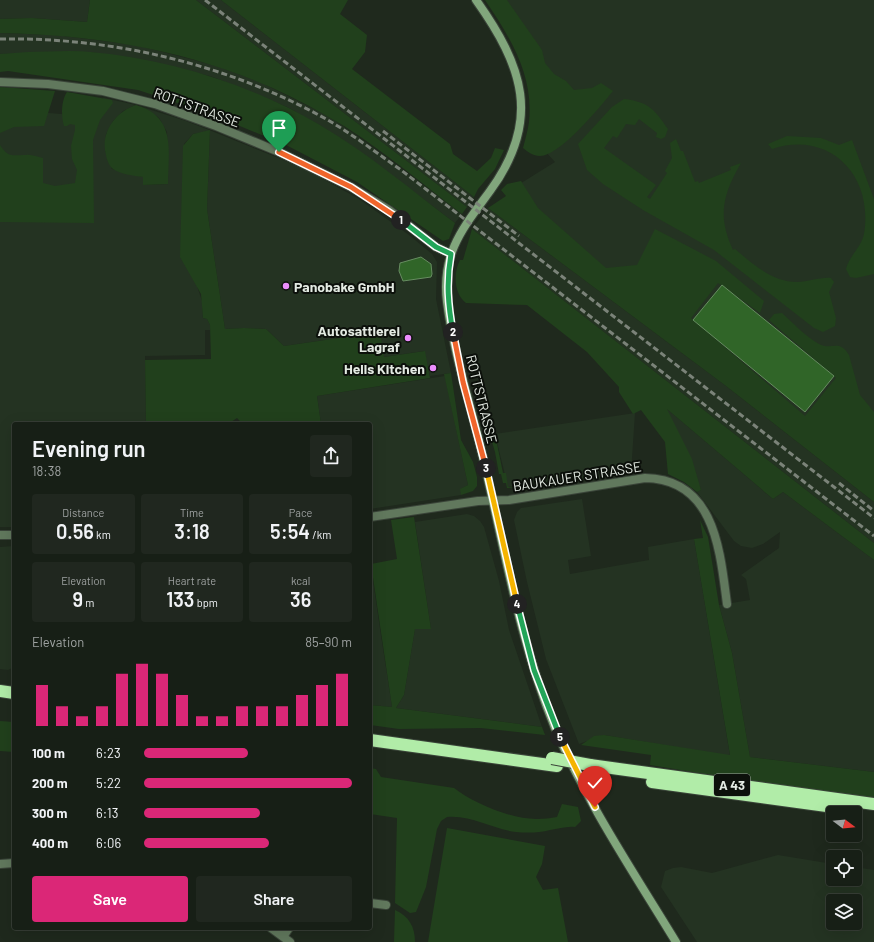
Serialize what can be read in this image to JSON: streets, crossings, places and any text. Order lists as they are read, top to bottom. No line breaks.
{"streets":{"highway":["A 43"],"street":["ROTTSTRASSE","BAUKAUER STRASSE"]},"crossings":[["ROTTSTRASSE","BAUKAUER STRASSE"]],"places":["Panobake GmbH","Autosattlerei Lagraf","Hells Kitchen"],"north":"right","page":{"pins":["1","2","3","4","5"],"heading":["Evening run","18:38"],"stats":[["Distance","0.56 km"],["Time","3:18"],["Pace","5:54 /km"],["Elevation","9 m"],["Heart rate","133 bpm"],["kcal","36"]],"chart":["Elevation","85–90 m"],"list":[{"name":"100 m","note":"6:23"},{"name":"200 m","note":"5:22"},{"name":"300 m","note":"6:13"},{"name":"400 m","note":"6:06"}],"buttons":["Save","Share"]}}
